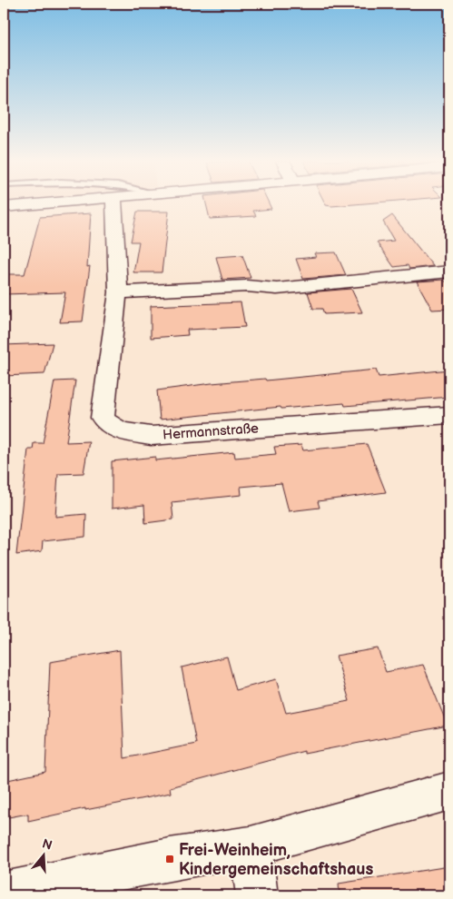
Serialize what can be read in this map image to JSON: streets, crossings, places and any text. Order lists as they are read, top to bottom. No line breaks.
{"streets":{"street":["Hermannstraße"]},"places":{"transit":["Frei-Weinheim, Kindergemeinschaftshaus"]},"north":"top"}
